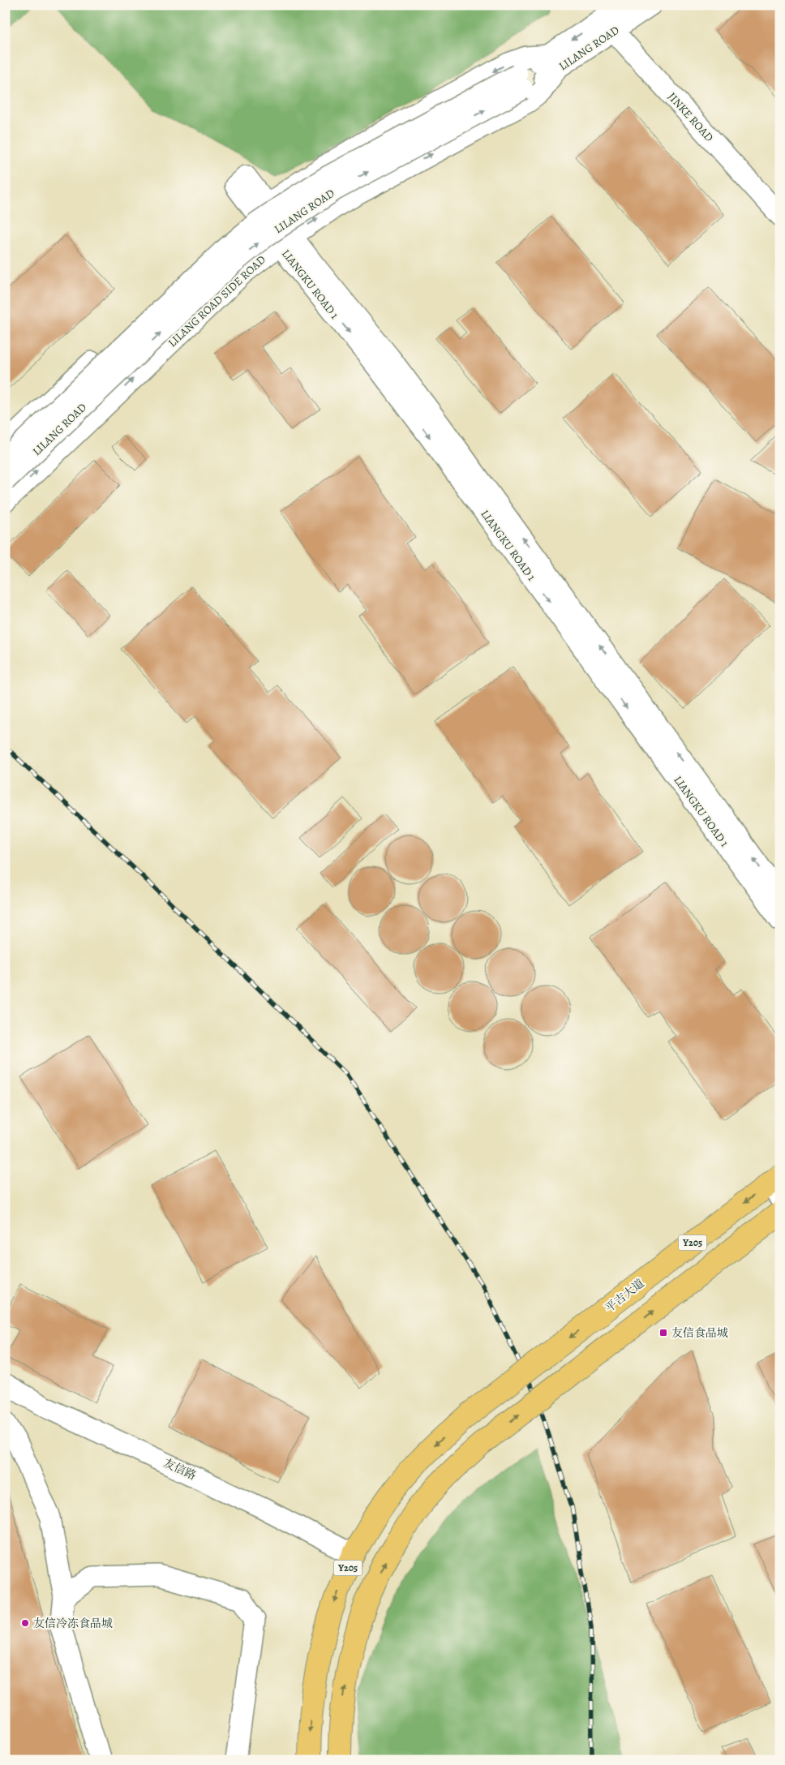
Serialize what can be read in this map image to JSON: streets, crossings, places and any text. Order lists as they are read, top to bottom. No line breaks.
{"streets":{"main road":["Y205","平吉大道"],"street":["LILANG ROAD","JINKE ROAD","LIANGKU ROAD 1","LILANG ROAD SIDE ROAD","友信路"]},"crossings":[["LILANG ROAD","JINKE ROAD"],["LILANG ROAD","LILANG ROAD SIDE ROAD"],["LIANGKU ROAD 1","LILANG ROAD SIDE ROAD"],["Y205","平吉大道"],["Y205","友信路"],["平吉大道","友信路"]],"places":{"transit":["友信食品城"],"other":["友信冷冻食品城"]}}
